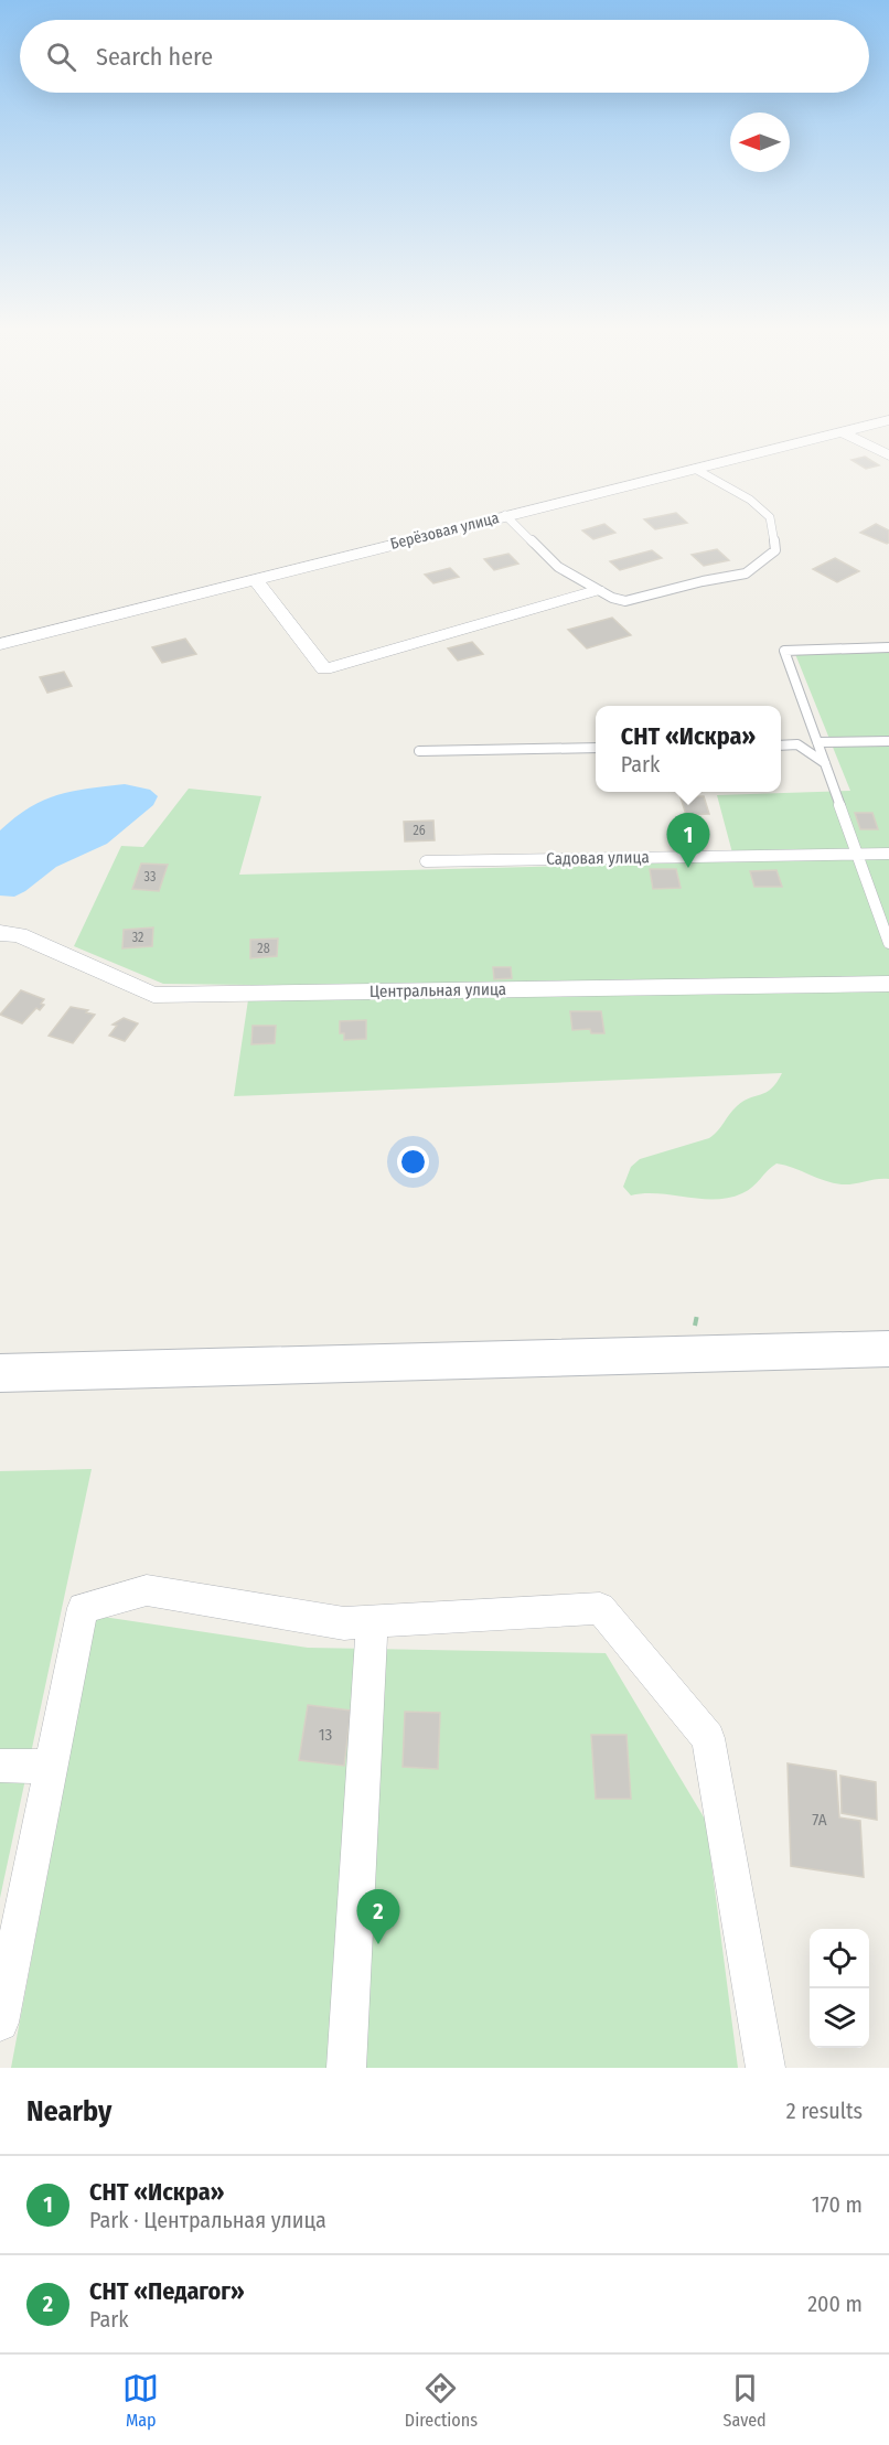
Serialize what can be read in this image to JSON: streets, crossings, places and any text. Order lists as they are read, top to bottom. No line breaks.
{"streets":{"street":["Берёзовая улица","Центральная улица"],"lane":["Садовая улица"]},"house_numbers":["26","33","32","28","13","7А"],"north":"left","page":{"search":"Search here","popup":["СНТ «Искра»","Park"],"pins":["1","2"],"heading":["Nearby","2 results"],"list":[{"mark":"1","name":"СНТ «Искра»","note":"Park · Центральная улица","value":"170 m"},{"mark":"2","name":"СНТ «Педагог»","note":"Park","value":"200 m"}],"nav":["Map","Directions","Saved"]}}
